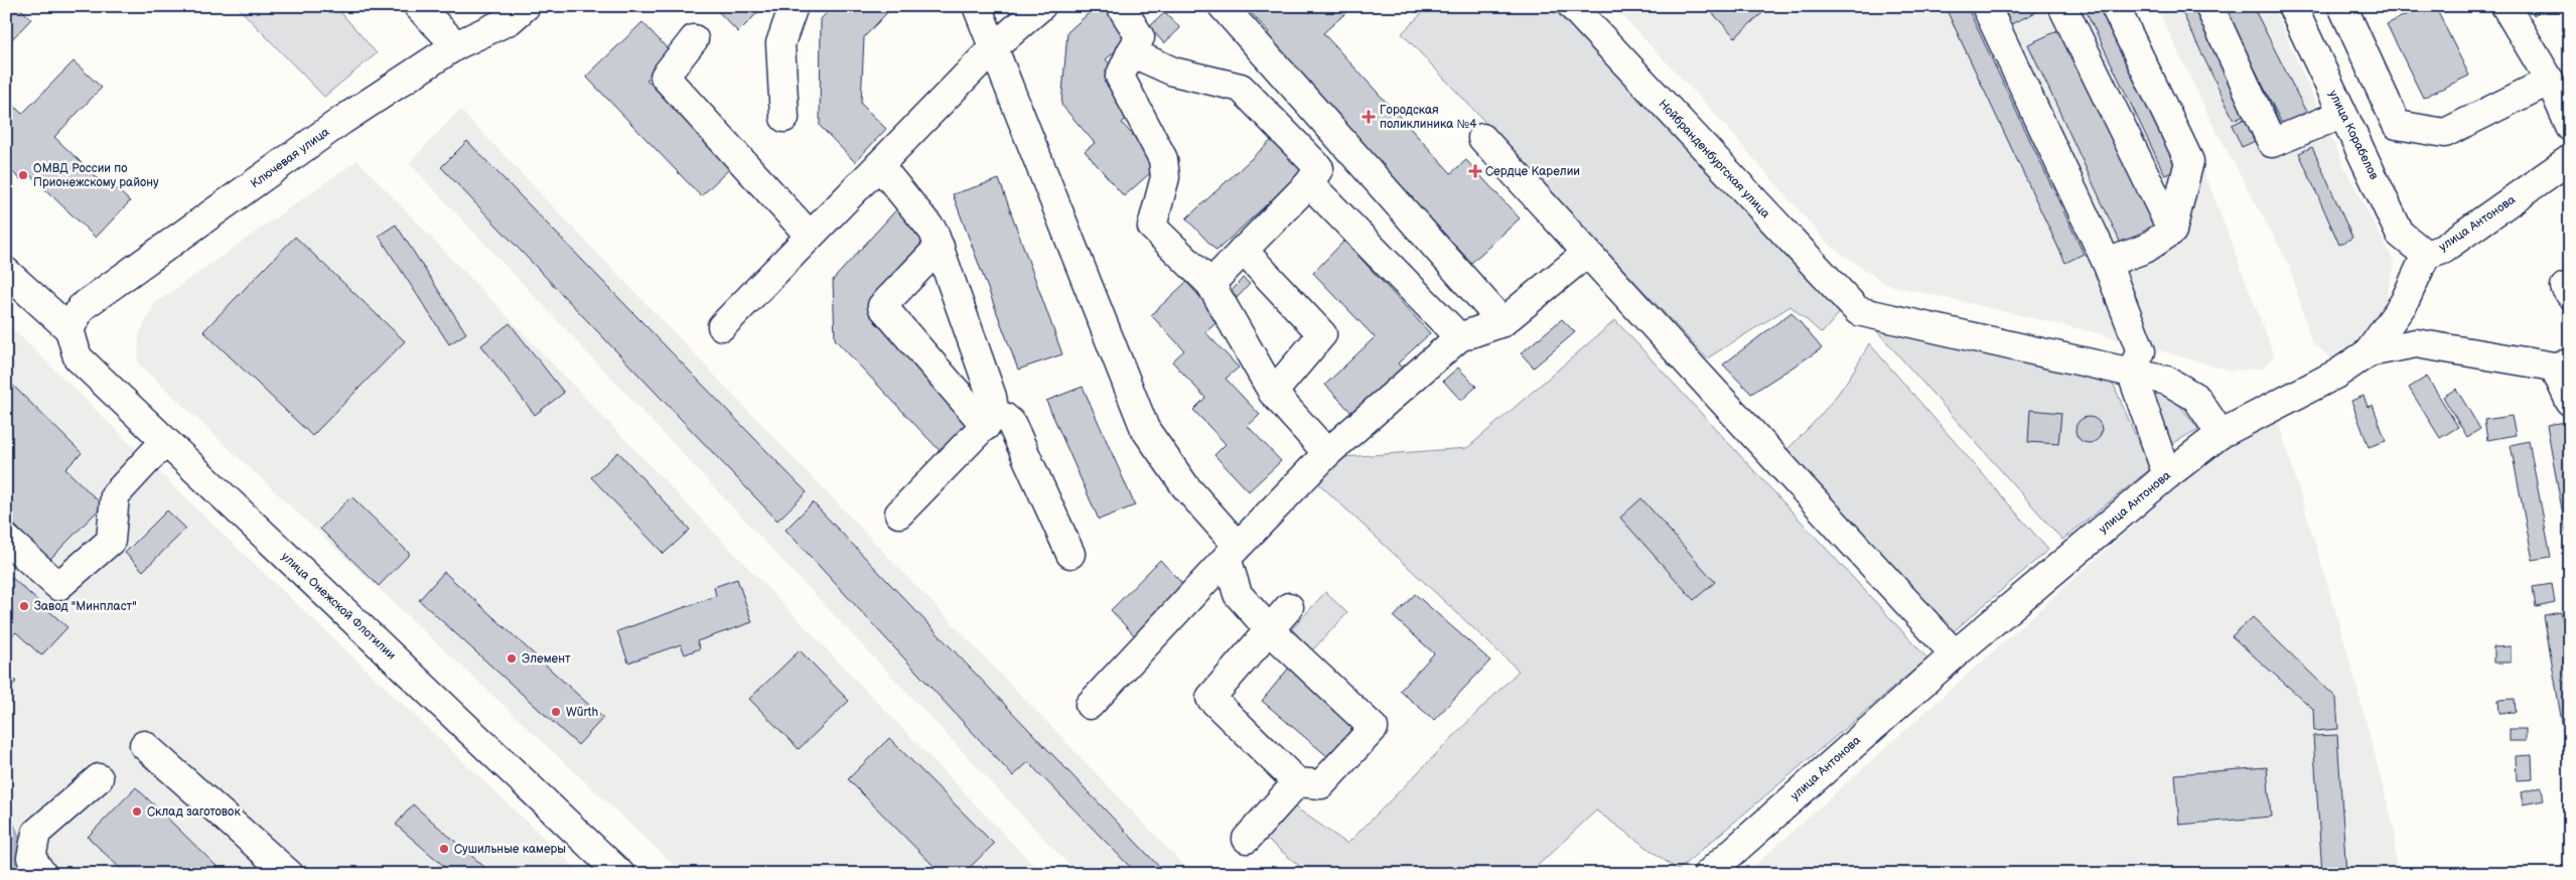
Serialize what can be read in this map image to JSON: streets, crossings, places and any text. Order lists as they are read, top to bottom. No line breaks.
{"streets":{"street":["улица Корабелов","Ключевая улица","Нойбранденбургская улица","улица Антонова","улица Онежской Флотилии"]},"crossings":[["улица Корабелов","улица Антонова"],["Ключевая улица","улица Онежской Флотилии"]],"places":{"health":["Городская поликлиника №4","Сердце Карелии"],"other":["ОМВД России по Прионежскому району","Завод \"Минпласт\"","Элемент","Würth","Склад заготовок","Сушильные камеры"]}}
